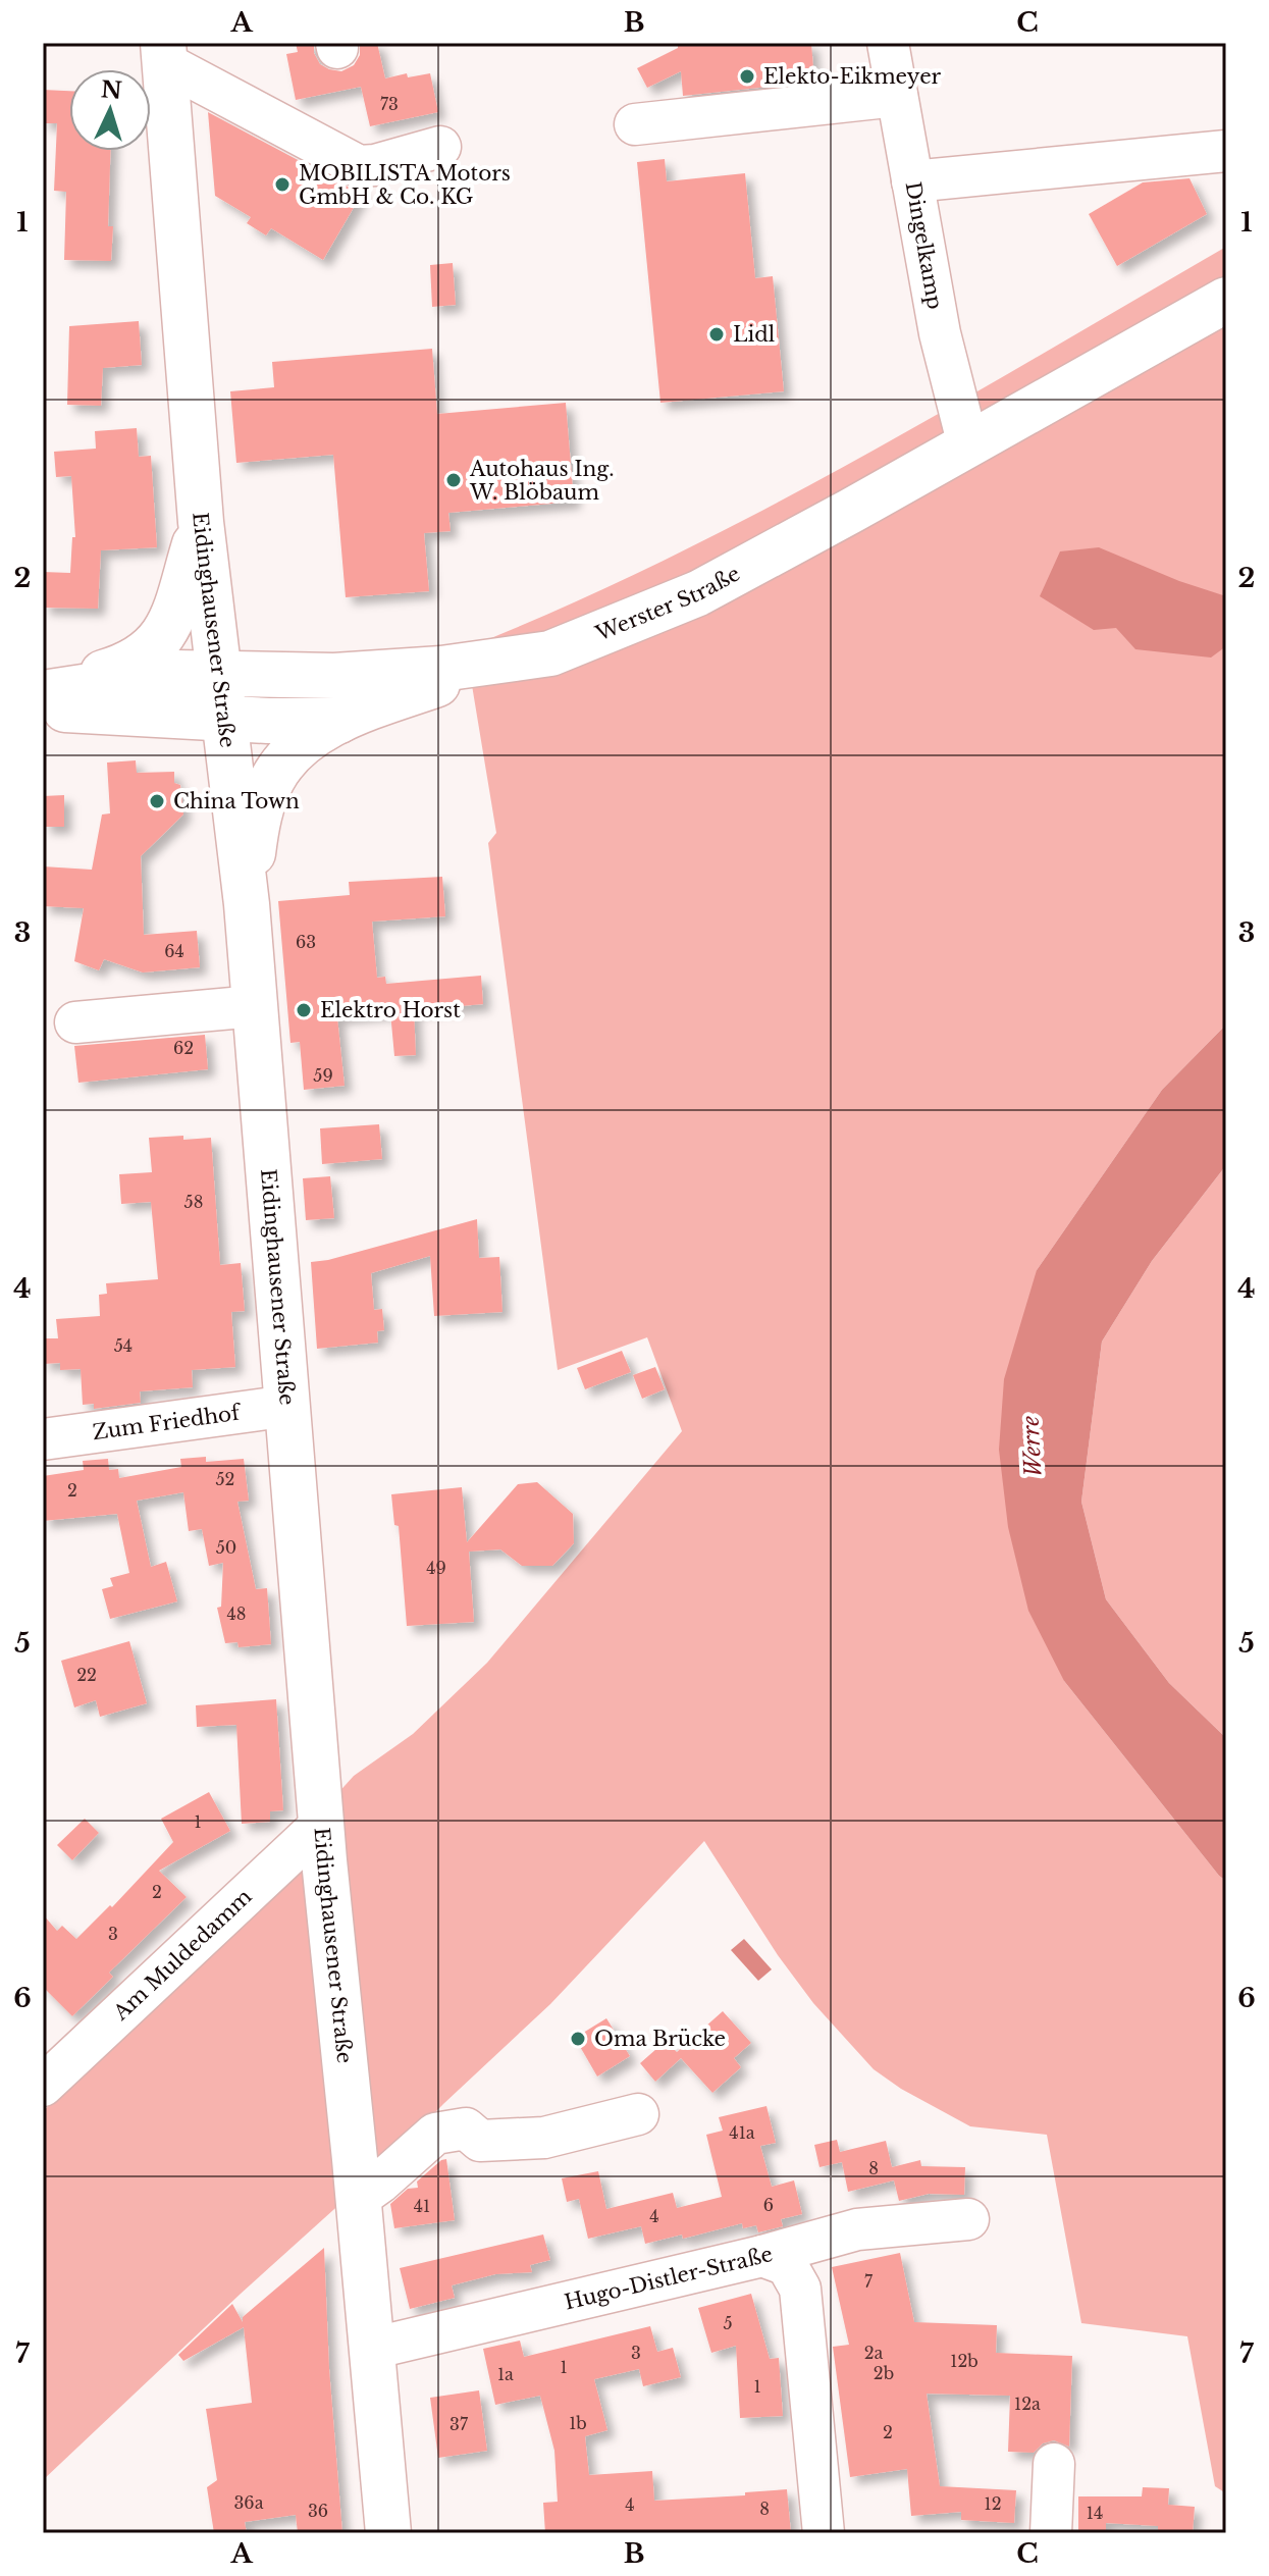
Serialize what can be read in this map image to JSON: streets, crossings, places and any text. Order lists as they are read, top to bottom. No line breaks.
{"streets":{"main road":["Werster Straße","Eidinghausener Straße"],"street":["Dingelkamp","Zum Friedhof","Am Muldedamm","Hugo-Distler-Straße"]},"crossings":[["Dingelkamp","Werster Straße"],["Werster Straße","Eidinghausener Straße"],["Eidinghausener Straße","Zum Friedhof"],["Eidinghausener Straße","Am Muldedamm"],["Eidinghausener Straße","Hugo-Distler-Straße"]],"water":["Werre"],"places":["Elekto-Eikmeyer","MOBILISTA Motors GmbH & Co. KG","Lidl","Autohaus Ing. W. Blöbaum","China Town","Elektro Horst","Oma Brücke"],"house_numbers":["73","63","64","62","59","58","54","52","2","50","49","48","22","1","2","3","41a","8","6","41","4","7","5","3","2a","12b","1","2b","1a","1","12a","1b","37","2","36a","12","4","8","36","14"],"north":"top","grid":{"columns":["A","B","C"],"rows":["1","2","3","4","5","6","7"]}}
